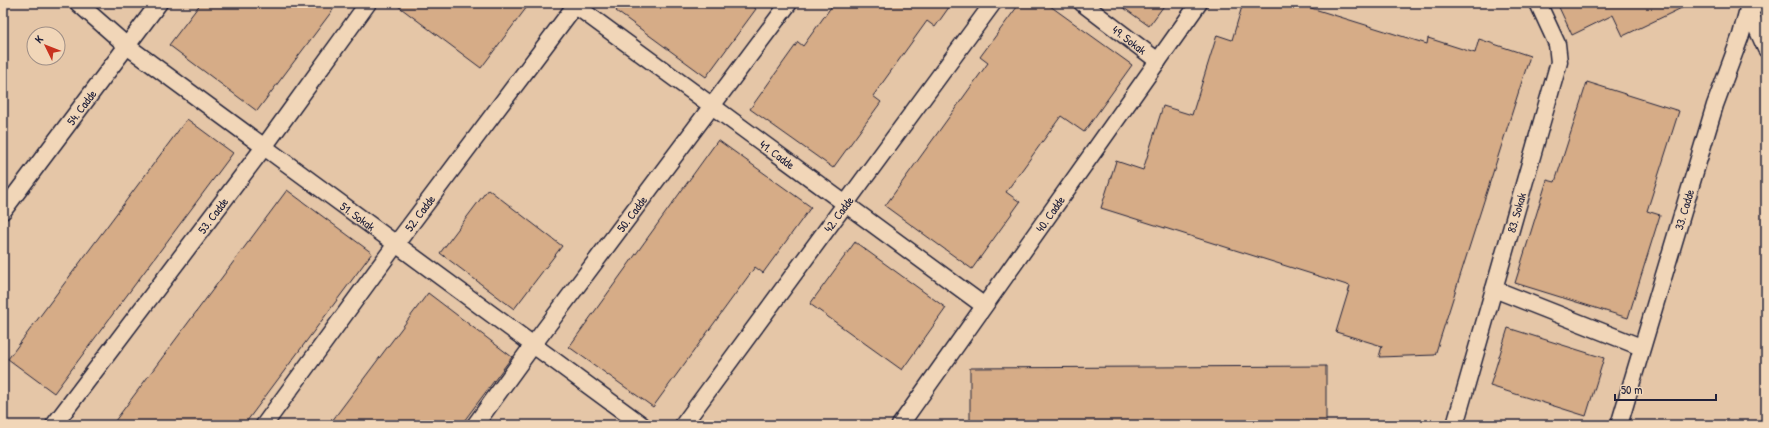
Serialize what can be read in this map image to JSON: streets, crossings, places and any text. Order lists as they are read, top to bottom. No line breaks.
{"streets":{"street":["49. Sokak","54. Cadde","41. Cadde","33. Cadde","52. Cadde","42. Cadde","83. Sokak","50. Cadde","40. Cadde","53. Cadde","51. Sokak"]},"crossings":[["49. Sokak","40. Cadde"],["54. Cadde","51. Sokak"],["41. Cadde","52. Cadde"],["41. Cadde","42. Cadde"],["41. Cadde","50. Cadde"],["41. Cadde","40. Cadde"],["52. Cadde","51. Sokak"],["50. Cadde","51. Sokak"],["53. Cadde","51. Sokak"]],"scale_bar":"50 m","north":"top left"}
